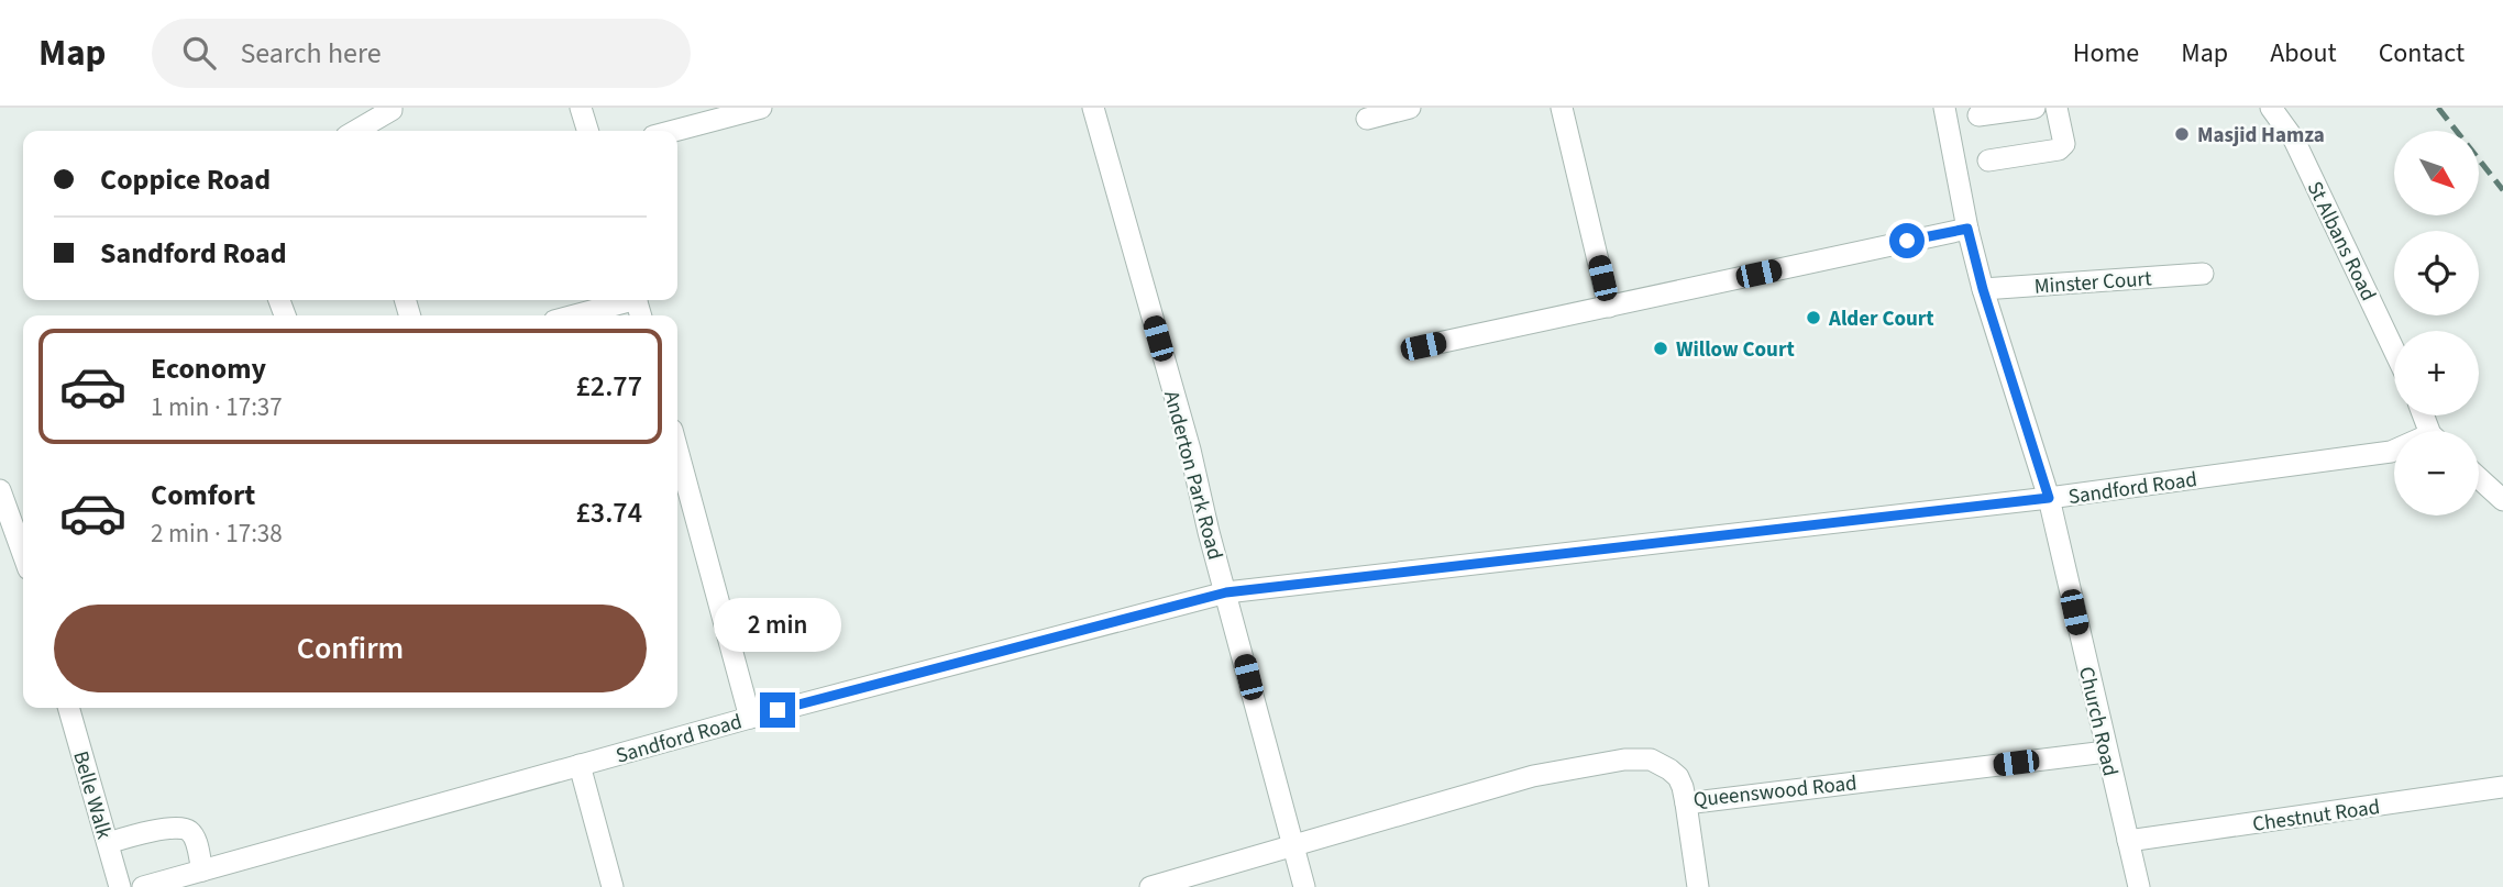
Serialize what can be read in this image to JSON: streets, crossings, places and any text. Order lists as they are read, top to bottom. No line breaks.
{"streets":{"street":["St Albans Road","Minster Court","Anderton Park Road","Sandford Road","Church Road","Queenswood Road","Belle Walk","Chestnut Road"]},"crossings":[["Minster Court","Church Road"],["Anderton Park Road","Sandford Road"],["Anderton Park Road","Queenswood Road"],["Sandford Road","Church Road"],["Church Road","Queenswood Road"],["Church Road","Chestnut Road"]],"places":["Masjid Hamza","Alder Court","Willow Court"],"north":"bottom right","page":{"header":"Map","search":"Search here","nav":["Home","Map","About","Contact"],"map_buttons":["+","−"],"banner":["Coppice Road","Sandford Road"],"list":[{"name":"Economy","note":"1 min · 17:37","value":"£2.77"},{"name":"Comfort","note":"2 min · 17:38","value":"£3.74"}],"buttons":"Confirm","bubble":"2 min"}}
